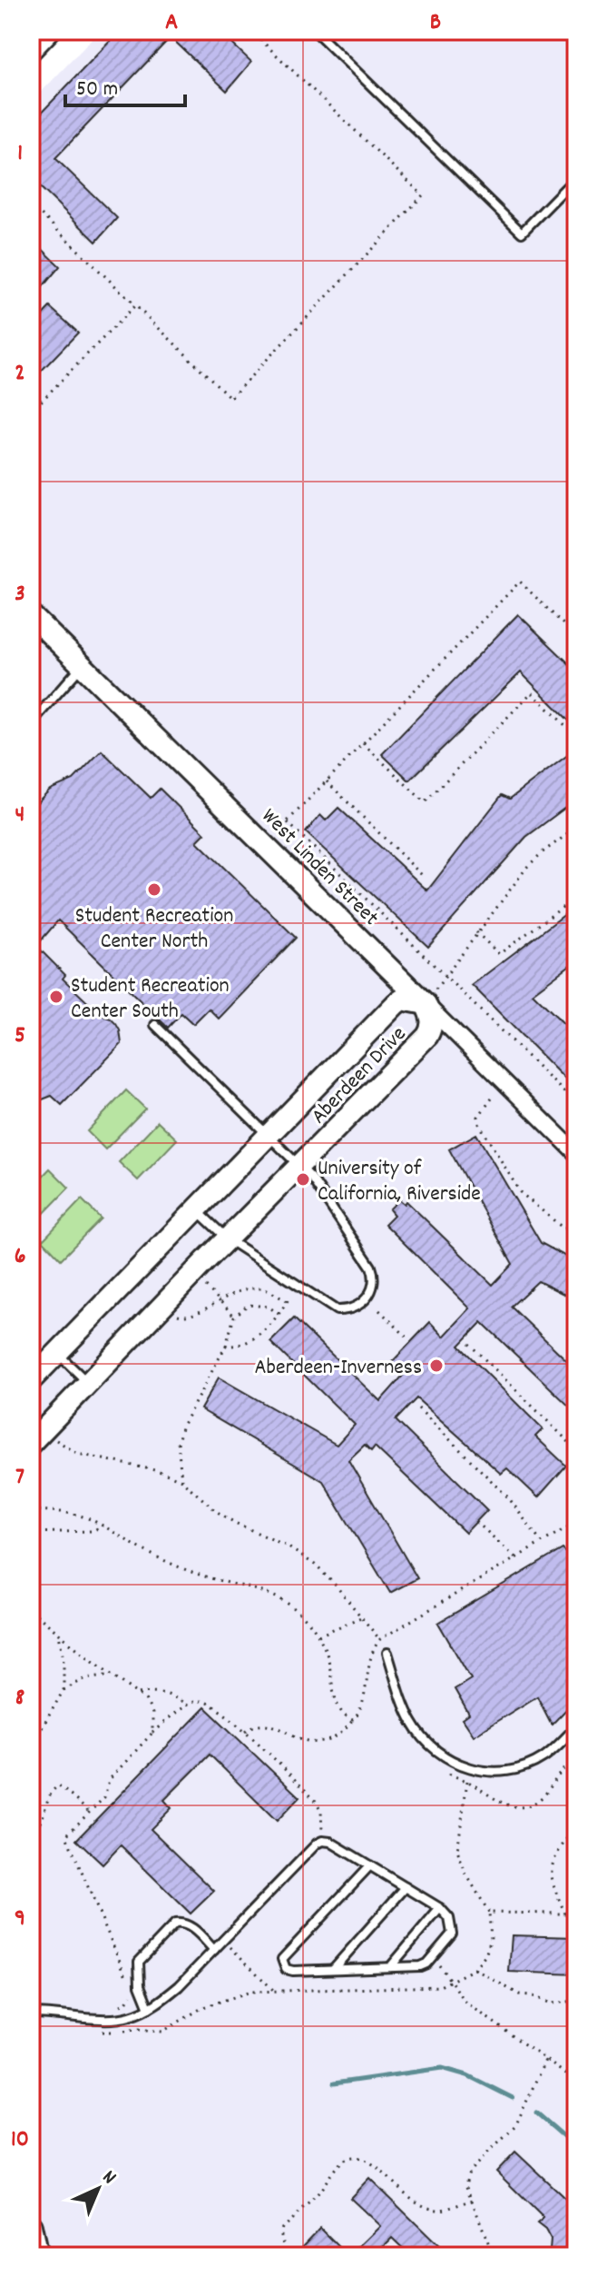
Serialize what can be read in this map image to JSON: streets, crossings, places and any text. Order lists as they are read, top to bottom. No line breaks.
{"streets":{"street":["West Linden Street","Aberdeen Drive"]},"crossings":[["West Linden Street","Aberdeen Drive"]],"places":["Student Recreation Center North","Student Recreation Center South","University of California, Riverside","Aberdeen-Inverness"],"scale_bar":"50 m","north":"top right","grid":{"columns":["A","B"],"rows":["1","2","3","4","5","6","7","8","9","10"]}}
